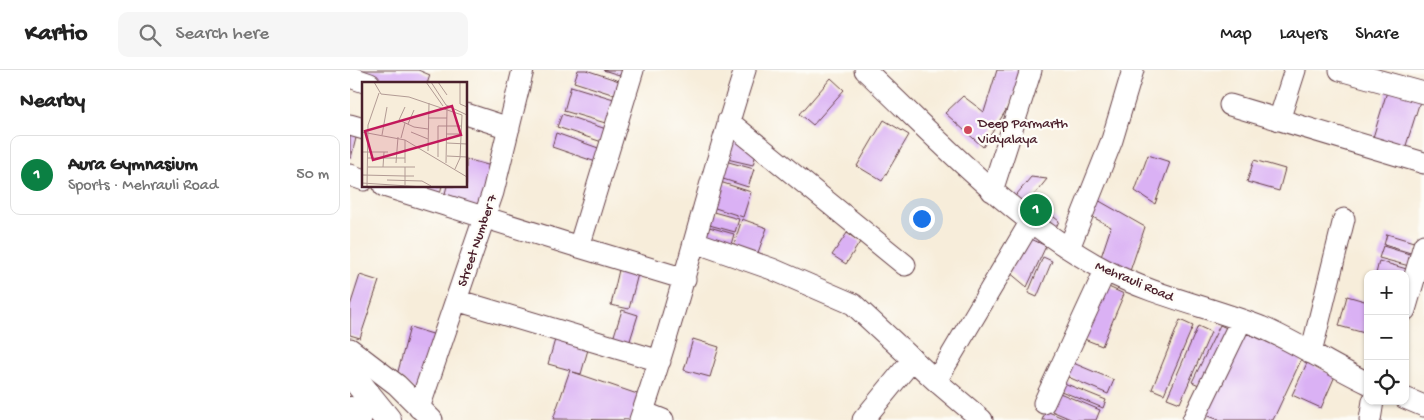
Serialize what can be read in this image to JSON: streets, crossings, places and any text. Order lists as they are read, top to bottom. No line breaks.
{"streets":{"street":["Street Number 7","Mehrauli Road"]},"places":["Deep Parmarth Vidyalaya"],"page":{"header":"Kartio","search":"Search here","nav":["Map","Layers","Share"],"heading":"Nearby","list":[{"mark":"1","name":"Aura Gymnasium","note":"Sports · Mehrauli Road","value":"50 m"}],"pins":"1","map_buttons":["+","−"]}}
